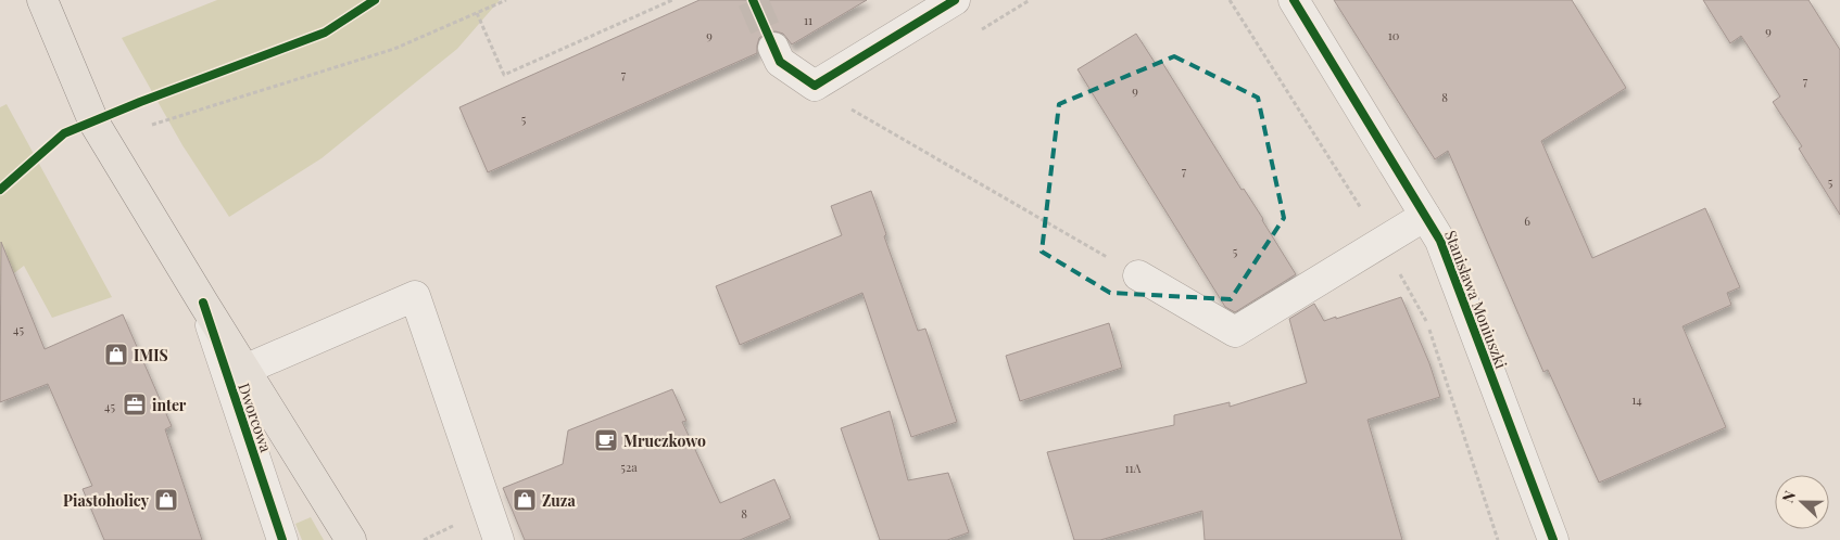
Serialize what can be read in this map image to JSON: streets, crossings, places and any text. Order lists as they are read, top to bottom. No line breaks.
{"streets":{"main road":["Dworcowa"],"street":["Stanisława Moniuszki"]},"places":{"shop":["IMIS","Piastoholicy","Zuza"],"office":["inter"],"cafe":["Mruczkowo"]},"house_numbers":["11","9","9","10","7","7","9","8","5","7","5","6","5","45","14","45","52a","11A","8"],"north":"left"}
